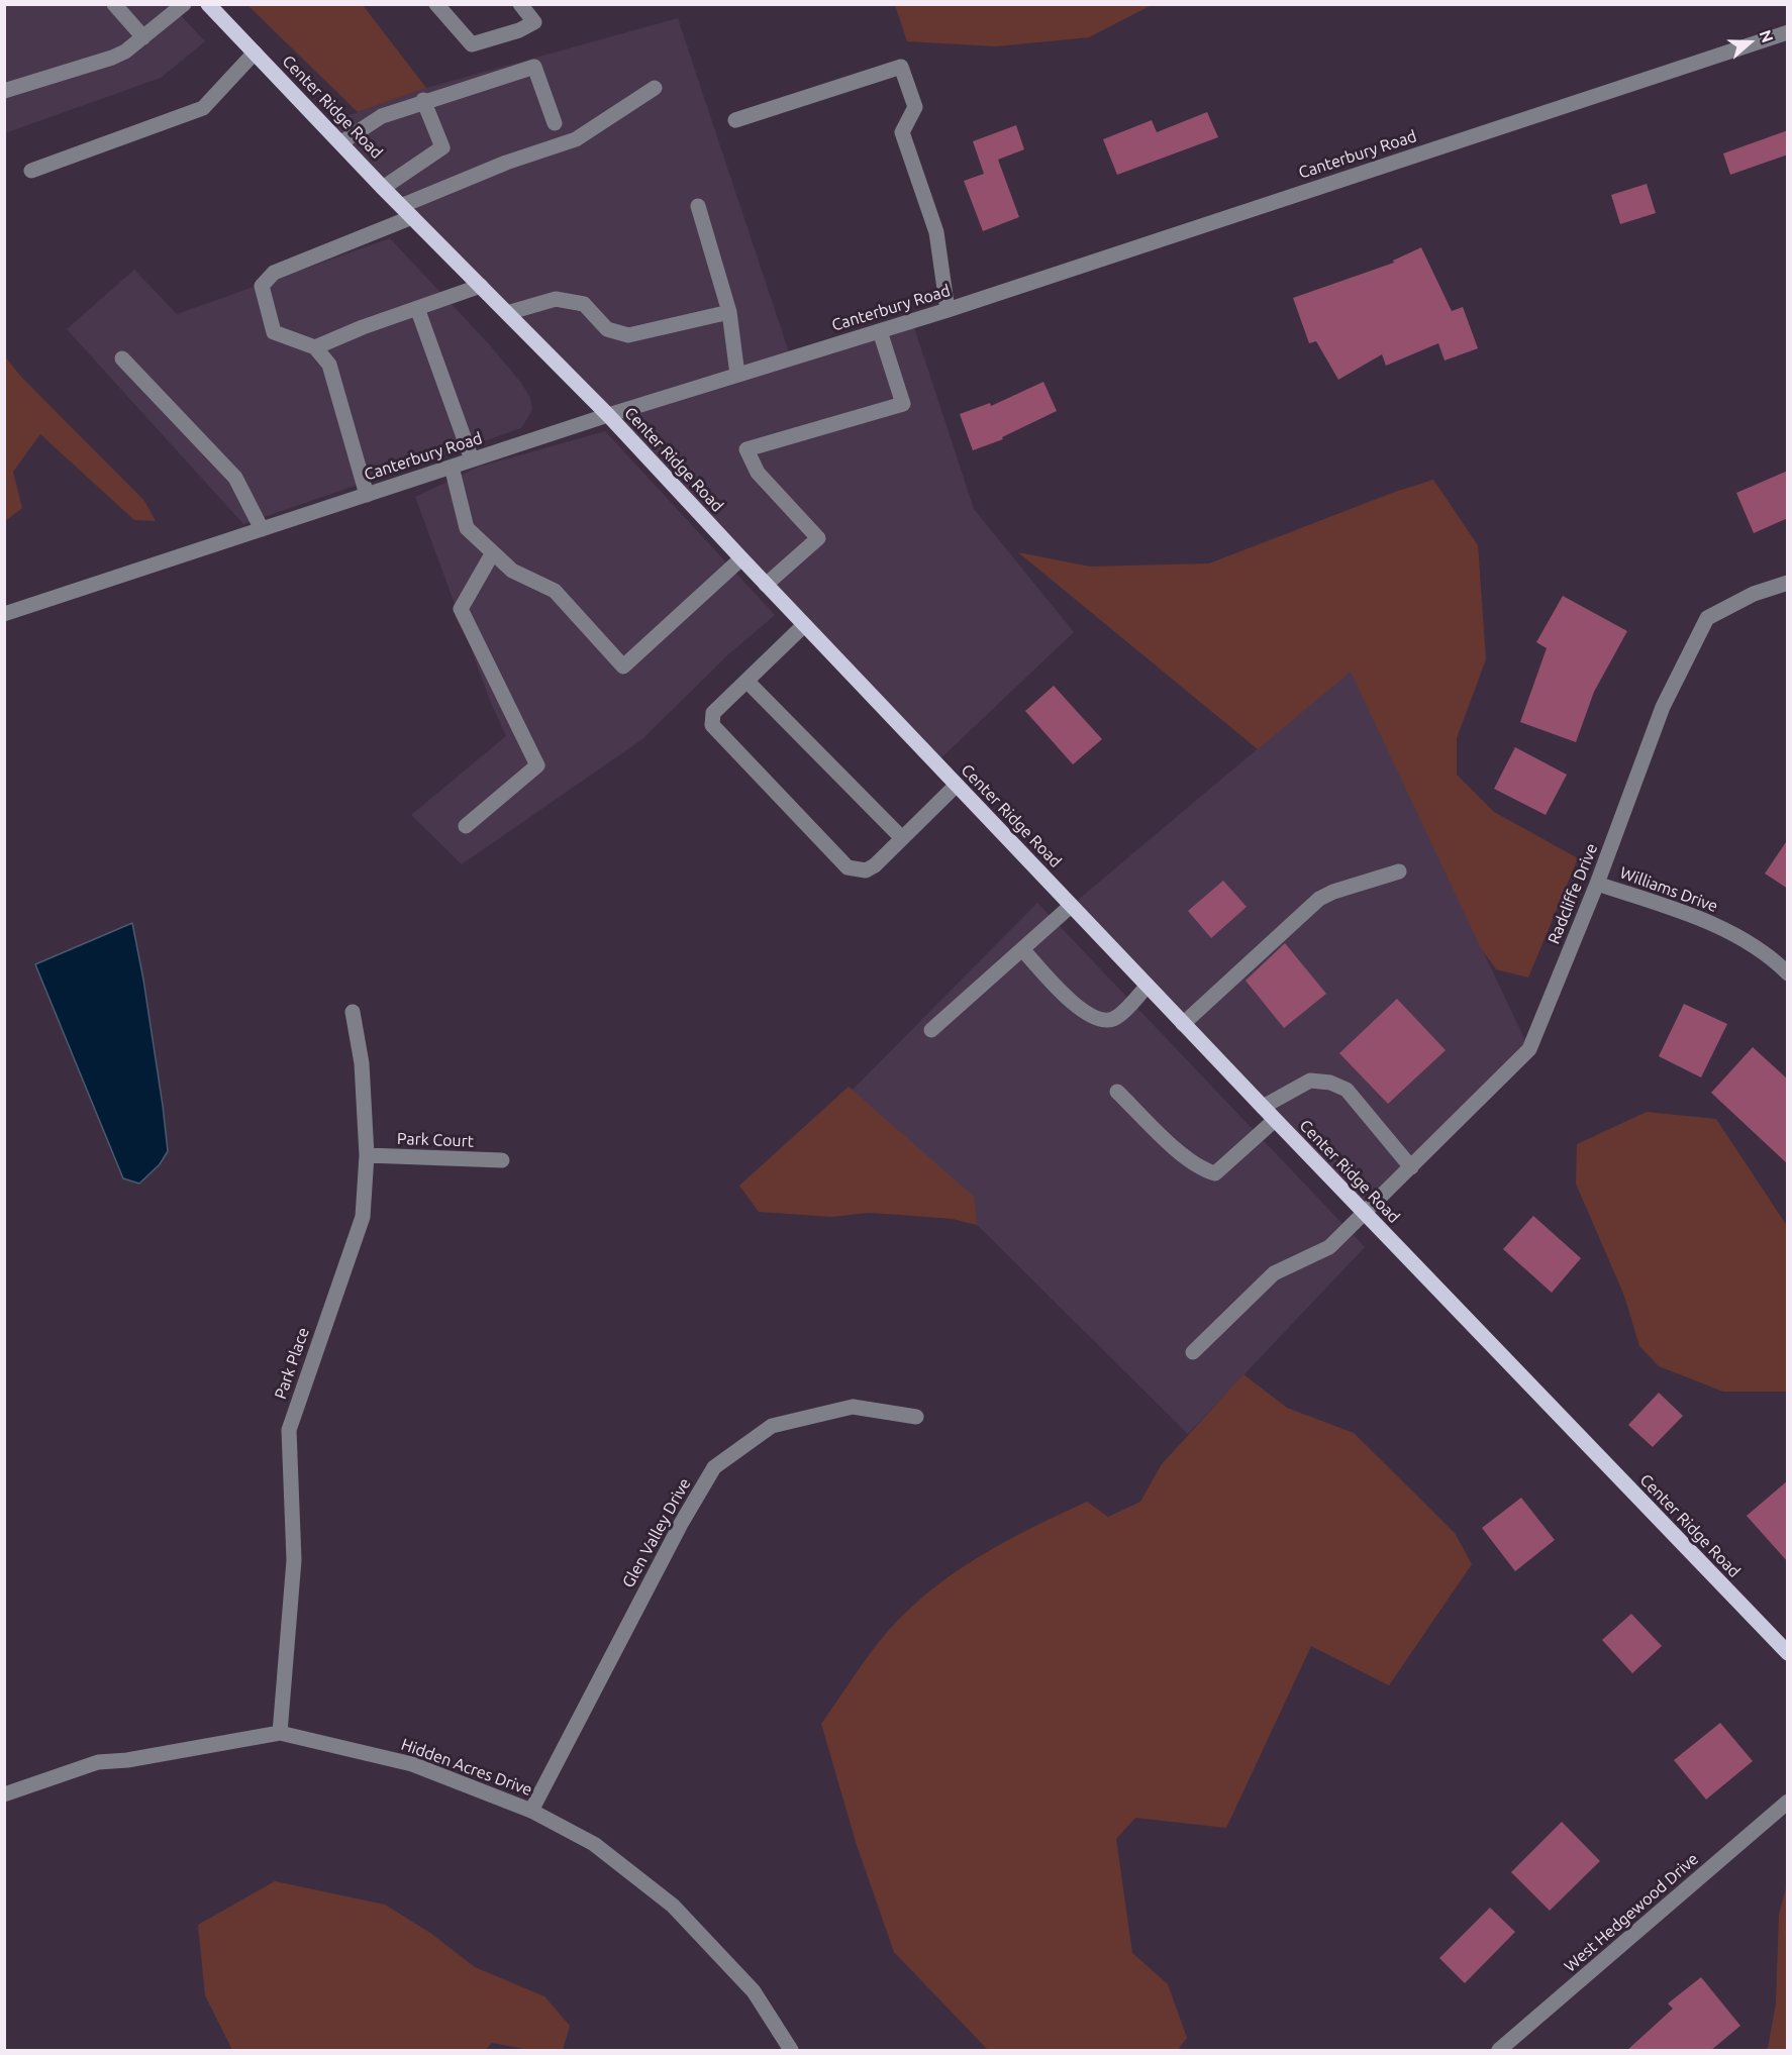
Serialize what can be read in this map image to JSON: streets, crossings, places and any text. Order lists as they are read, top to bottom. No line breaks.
{"streets":{"main road":["Center Ridge Road"],"street":["Canterbury Road","Williams Drive","Radcliffe Drive","Park Court","Park Place","Glen Valley Drive","Hidden Acres Drive","West Hedgewood Drive"]},"crossings":[["Center Ridge Road","Canterbury Road"],["Center Ridge Road","Radcliffe Drive"],["Williams Drive","Radcliffe Drive"],["Park Court","Park Place"],["Park Place","Hidden Acres Drive"],["Glen Valley Drive","Hidden Acres Drive"]],"north":"right"}
